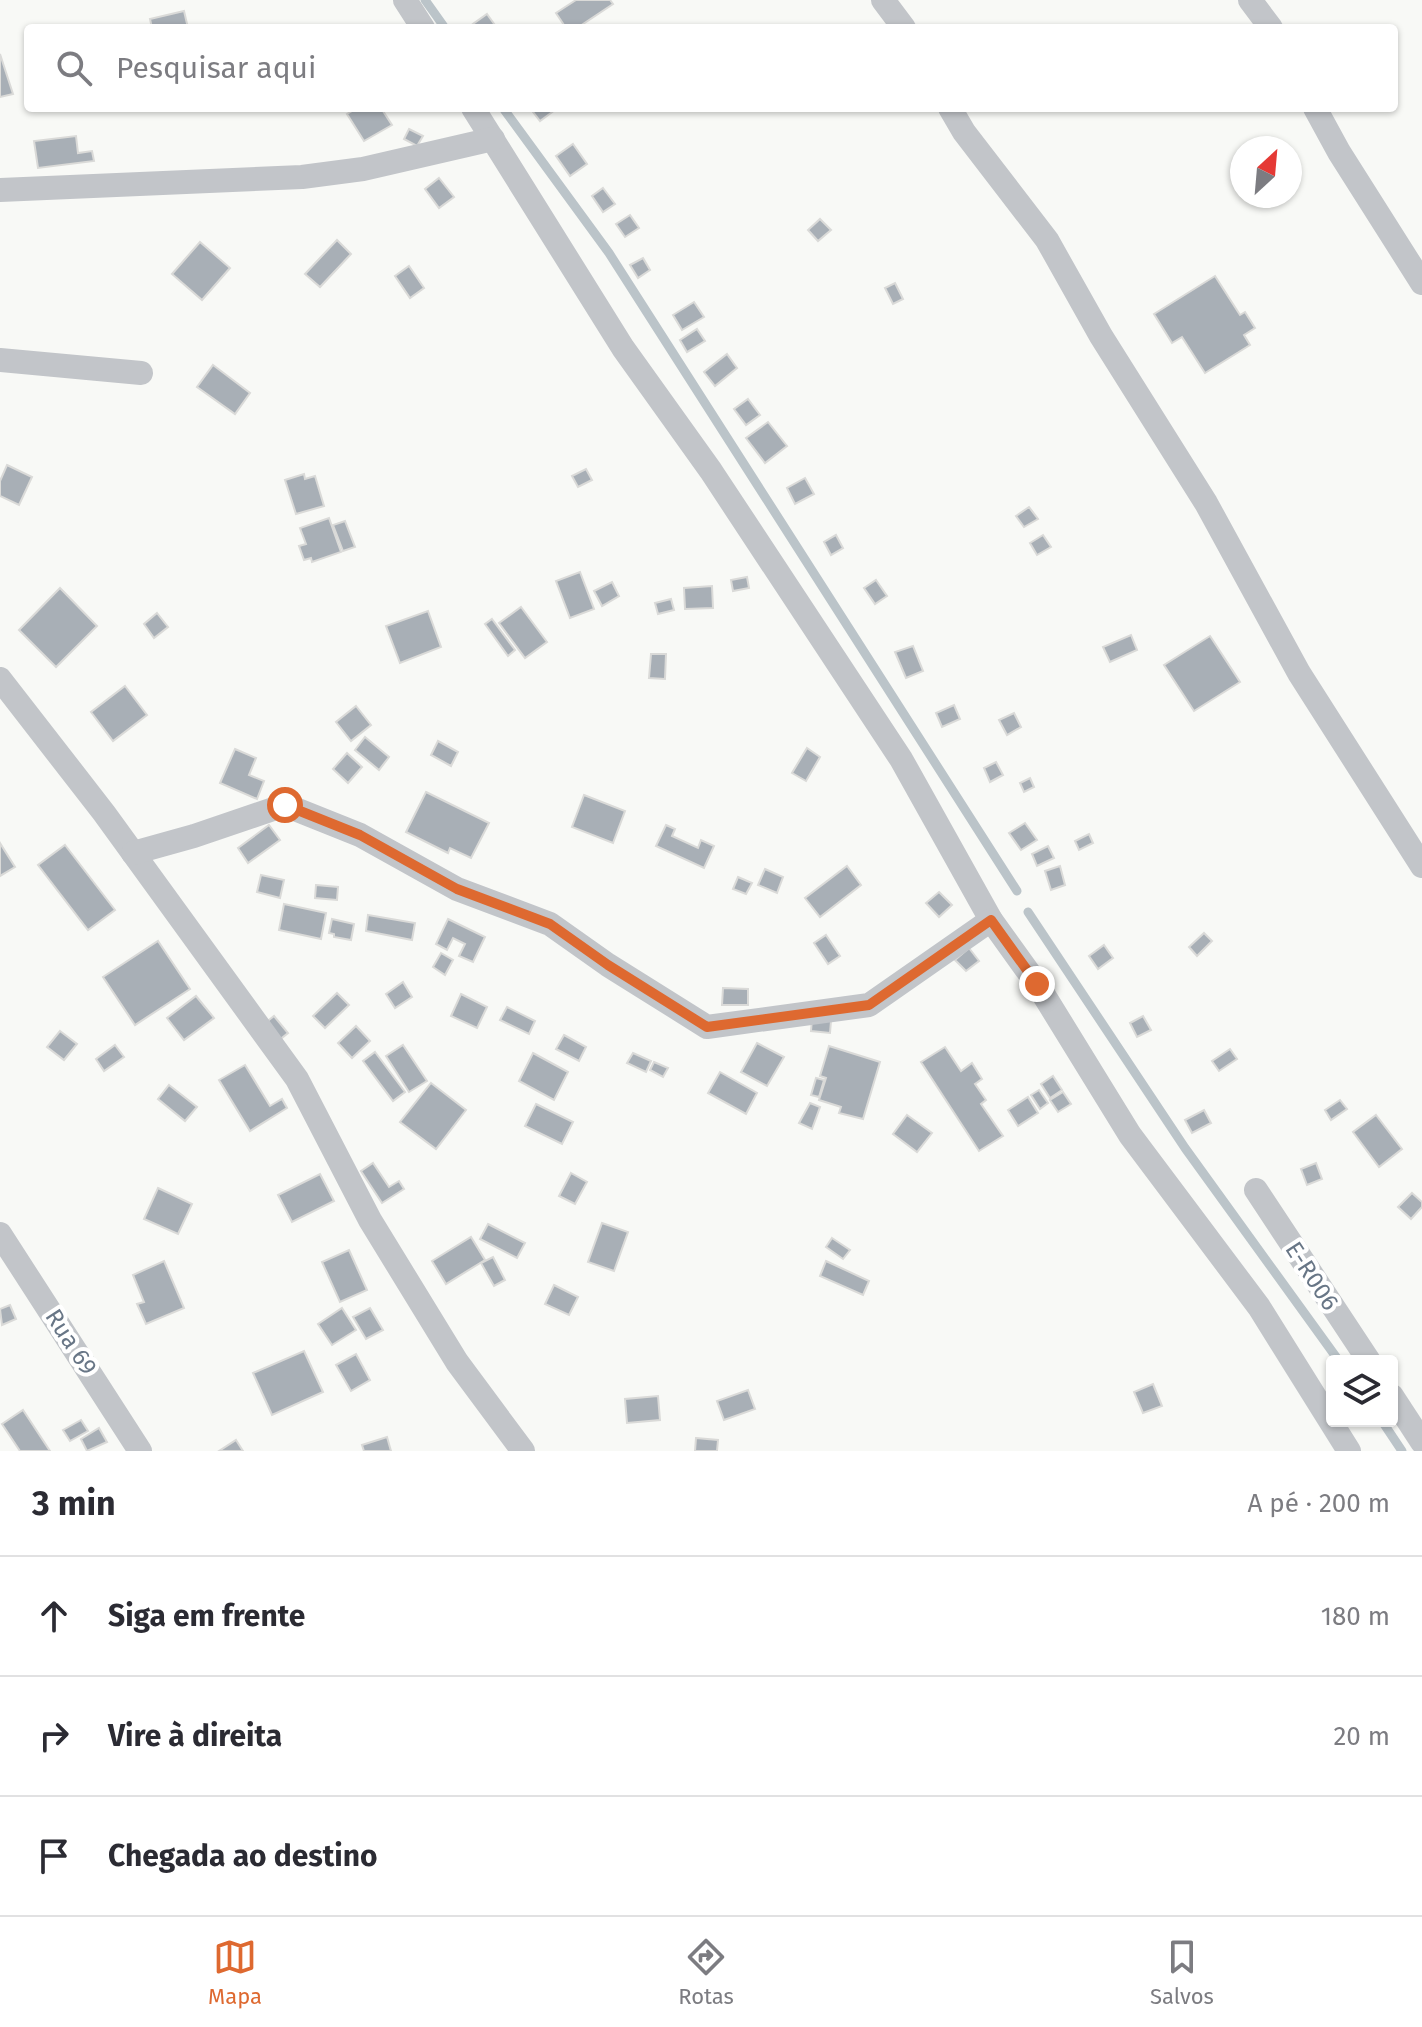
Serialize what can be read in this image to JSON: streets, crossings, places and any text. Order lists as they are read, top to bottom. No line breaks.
{"streets":{"street":["E-R006","Rua 69"]},"north":"top right","page":{"search":"Pesquisar aqui","heading":["3 min","A pé · 200 m"],"list":[["Siga em frente","180 m"],["Vire à direita","20 m"],"Chegada ao destino"],"nav":["Mapa","Rotas","Salvos"]}}
